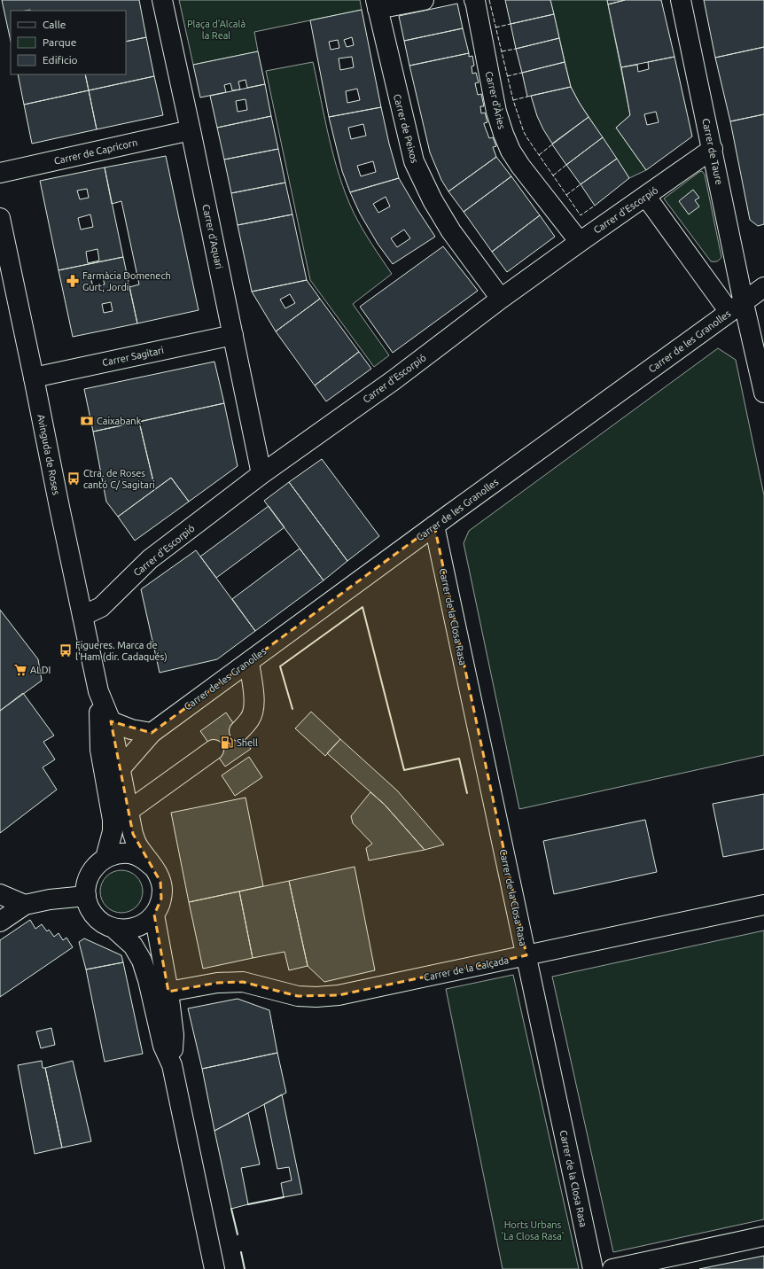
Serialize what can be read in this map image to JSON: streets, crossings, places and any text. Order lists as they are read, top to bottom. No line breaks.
{"streets":{"street":["Carrer d'Àries","Carrer de Peixos","Carrer de Capricorn","Carrer de Taure","Carrer d'Escorpió","Carrer d'Aquari","Carrer de les Granolles","Carrer Sagitari","Avinguda de Roses","Carrer de la Closa Rasa","Carrer de la Calçada"]},"crossings":[["Carrer d'Àries","Carrer d'Escorpió"],["Carrer de Peixos","Carrer d'Escorpió"],["Carrer de Capricorn","Carrer d'Aquari"],["Carrer de Taure","Carrer d'Escorpió"],["Carrer de Taure","Carrer de les Granolles"],["Carrer d'Escorpió","Carrer d'Aquari"],["Carrer d'Escorpió","Avinguda de Roses"],["Carrer d'Aquari","Carrer Sagitari"],["Carrer de les Granolles","Carrer de la Closa Rasa"],["Carrer Sagitari","Avinguda de Roses"],["Carrer de la Closa Rasa","Carrer de la Calçada"]],"parks":["Plaça d'Alcalà la Real","Horts Urbans 'La Closa Rasa'"],"places":{"pharmacy":["Farmàcia Domenech Gurt, Jordi"],"bank":["Caixabank"],"bus stop":["Ctra. de Roses cantó C/ Sagitari","Figueres. Marca de l'Ham (dir. Cadaqués)"],"supermarket":["ALDI"],"fuel station":["Shell"]},"legend":["Calle","Parque","Edificio"]}
